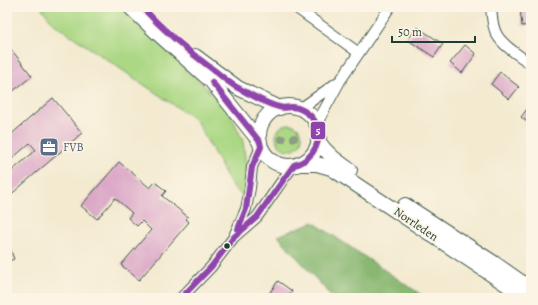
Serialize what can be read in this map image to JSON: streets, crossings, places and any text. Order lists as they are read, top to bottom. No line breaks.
{"streets":{"main road":["Norrleden"]},"places":{"office":["FVB"]},"lines":["transit line 5"],"scale_bar":"50 m"}
